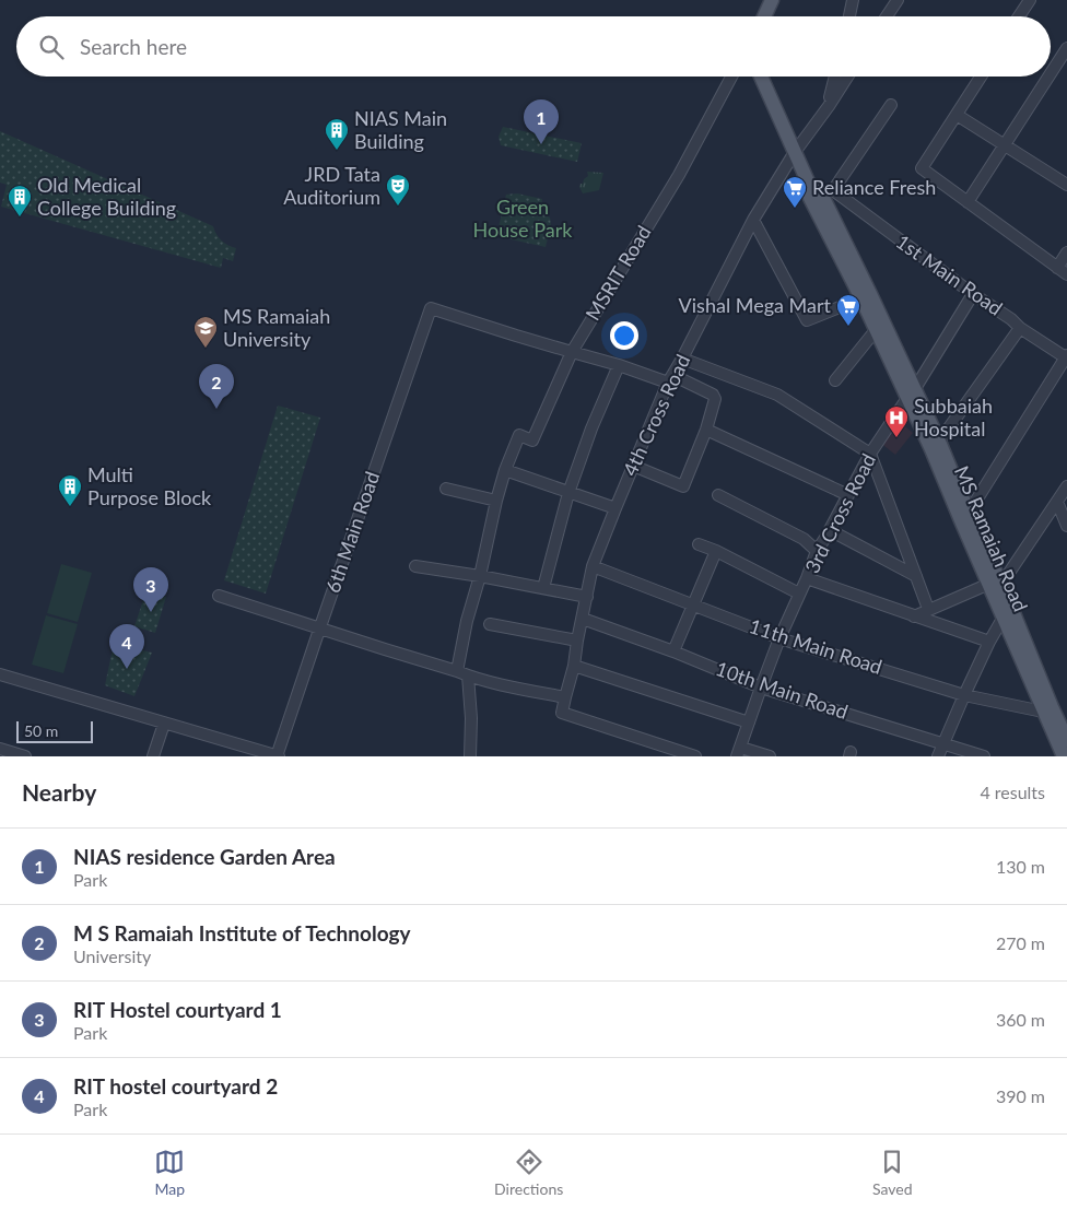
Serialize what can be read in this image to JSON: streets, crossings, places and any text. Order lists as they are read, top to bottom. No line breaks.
{"streets":{"main road":["MS Ramaiah Road"],"street":["MSRIT Road","1st Main Road","4th Cross Road","3rd Cross Road","6th Main Road","11th Main Road","10th Main Road"]},"crossings":[["MSRIT Road","6th Main Road"],["1st Main Road","3rd Cross Road"],["4th Cross Road","MS Ramaiah Road"],["4th Cross Road","11th Main Road"],["4th Cross Road","10th Main Road"],["3rd Cross Road","MS Ramaiah Road"],["3rd Cross Road","11th Main Road"],["3rd Cross Road","10th Main Road"],["MS Ramaiah Road","11th Main Road"]],"parks":["Green House Park"],"places":{"building":["NIAS Main Building","Old Medical College Building","Multi Purpose Block"],"theatre":["JRD Tata Auditorium"],"supermarket":["Reliance Fresh","Vishal Mega Mart"],"school or university":["MS Ramaiah University"],"hospital":["Subbaiah Hospital"]},"scale_bar":"50 m","page":{"search":"Search here","pins":["1","2","3","4"],"scale":"50 m","heading":["Nearby","4 results"],"list":[{"mark":"1","name":"NIAS residence Garden Area","note":"Park","value":"130 m"},{"mark":"2","name":"M S Ramaiah Institute of Technology","note":"University","value":"270 m"},{"mark":"3","name":"RIT Hostel courtyard 1","note":"Park","value":"360 m"},{"mark":"4","name":"RIT hostel courtyard 2","note":"Park","value":"390 m"}],"nav":["Map","Directions","Saved"]}}
